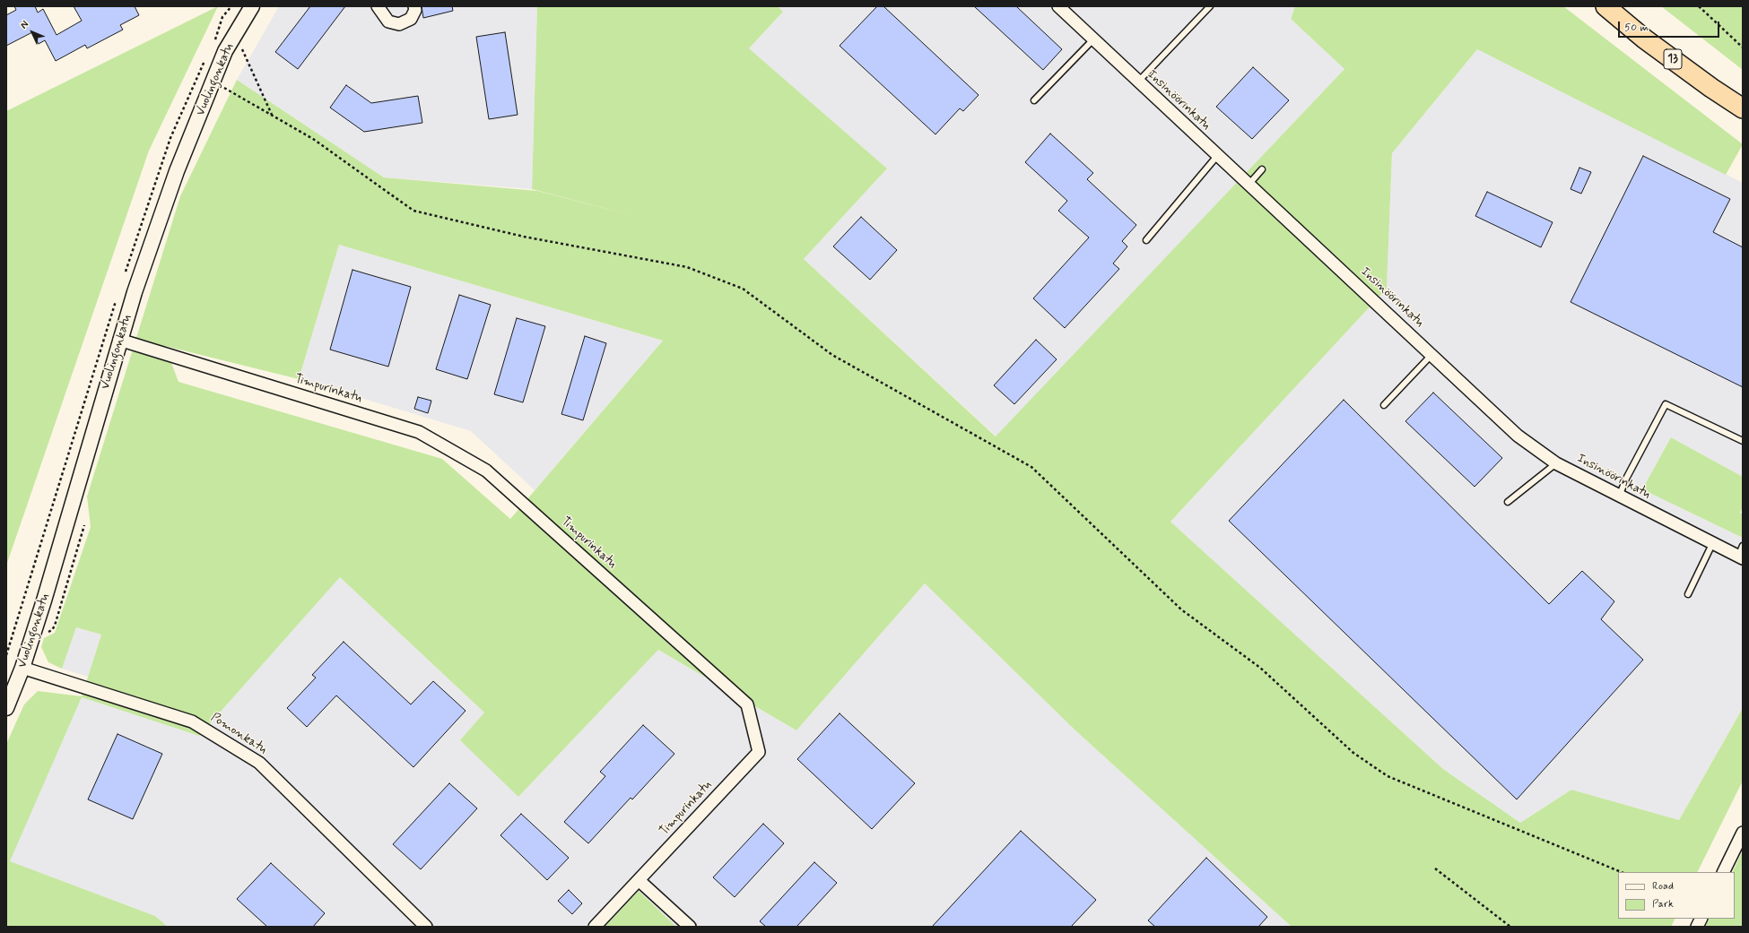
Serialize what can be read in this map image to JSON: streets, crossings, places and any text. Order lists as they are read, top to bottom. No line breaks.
{"streets":{"highway":["13"],"street":["Vuolingonkatu","Insinöörinkatu","Timpurinkatu","Pomonkatu"]},"crossings":[["Vuolingonkatu","Timpurinkatu"],["Vuolingonkatu","Pomonkatu"]],"legend":["Road","Park"],"scale_bar":"50 m","north":"top left"}
